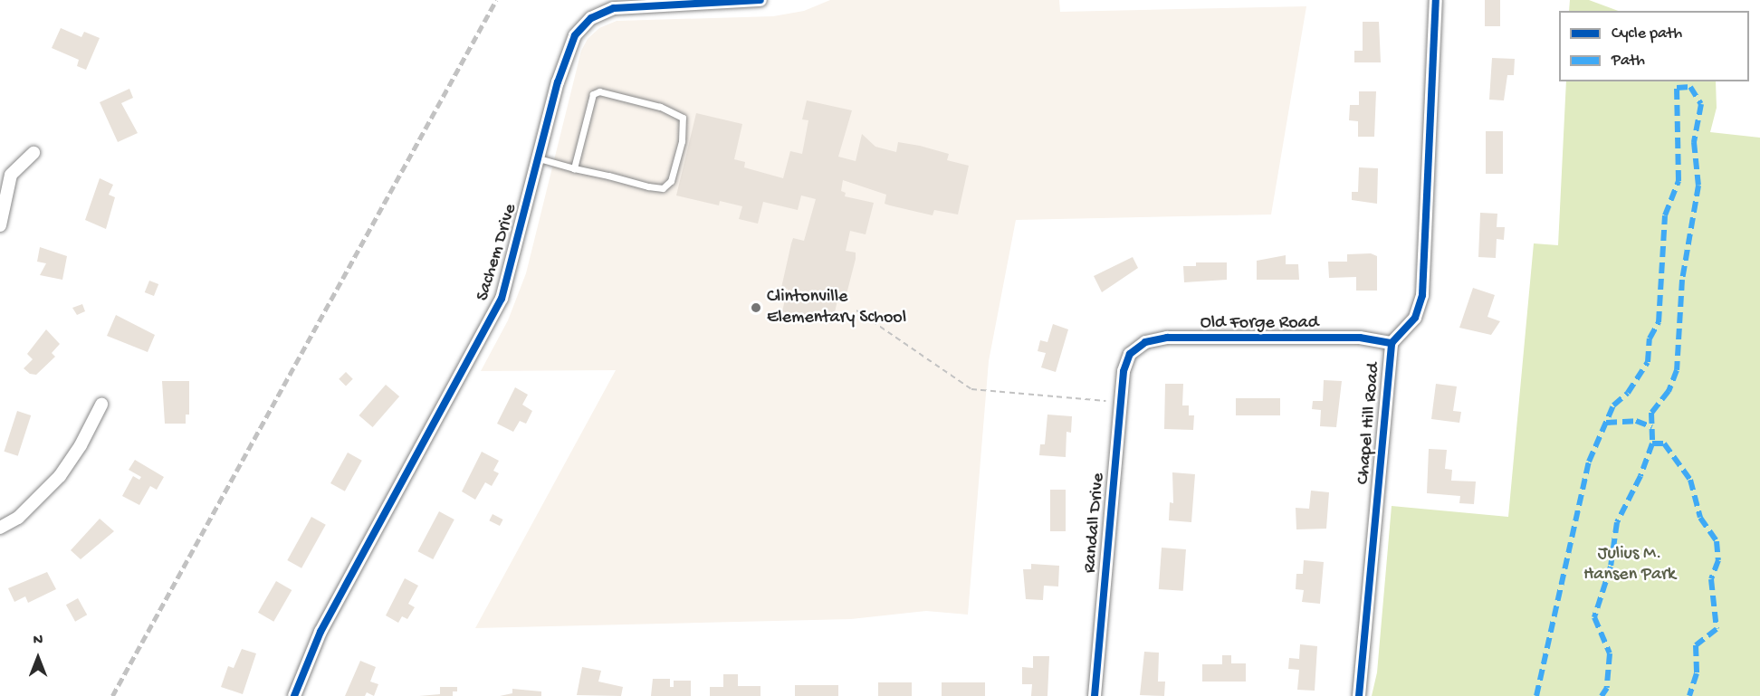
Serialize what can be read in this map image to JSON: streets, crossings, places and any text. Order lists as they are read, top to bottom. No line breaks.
{"streets":{"street":["Sachem Drive","Old Forge Road","Chapel Hill Road","Randall Drive"]},"crossings":[["Old Forge Road","Chapel Hill Road"],["Old Forge Road","Randall Drive"]],"parks":["Julius M. Hansen Park"],"places":["Clintonville Elementary School"],"legend":["Cycle path","Path"],"north":"top"}
